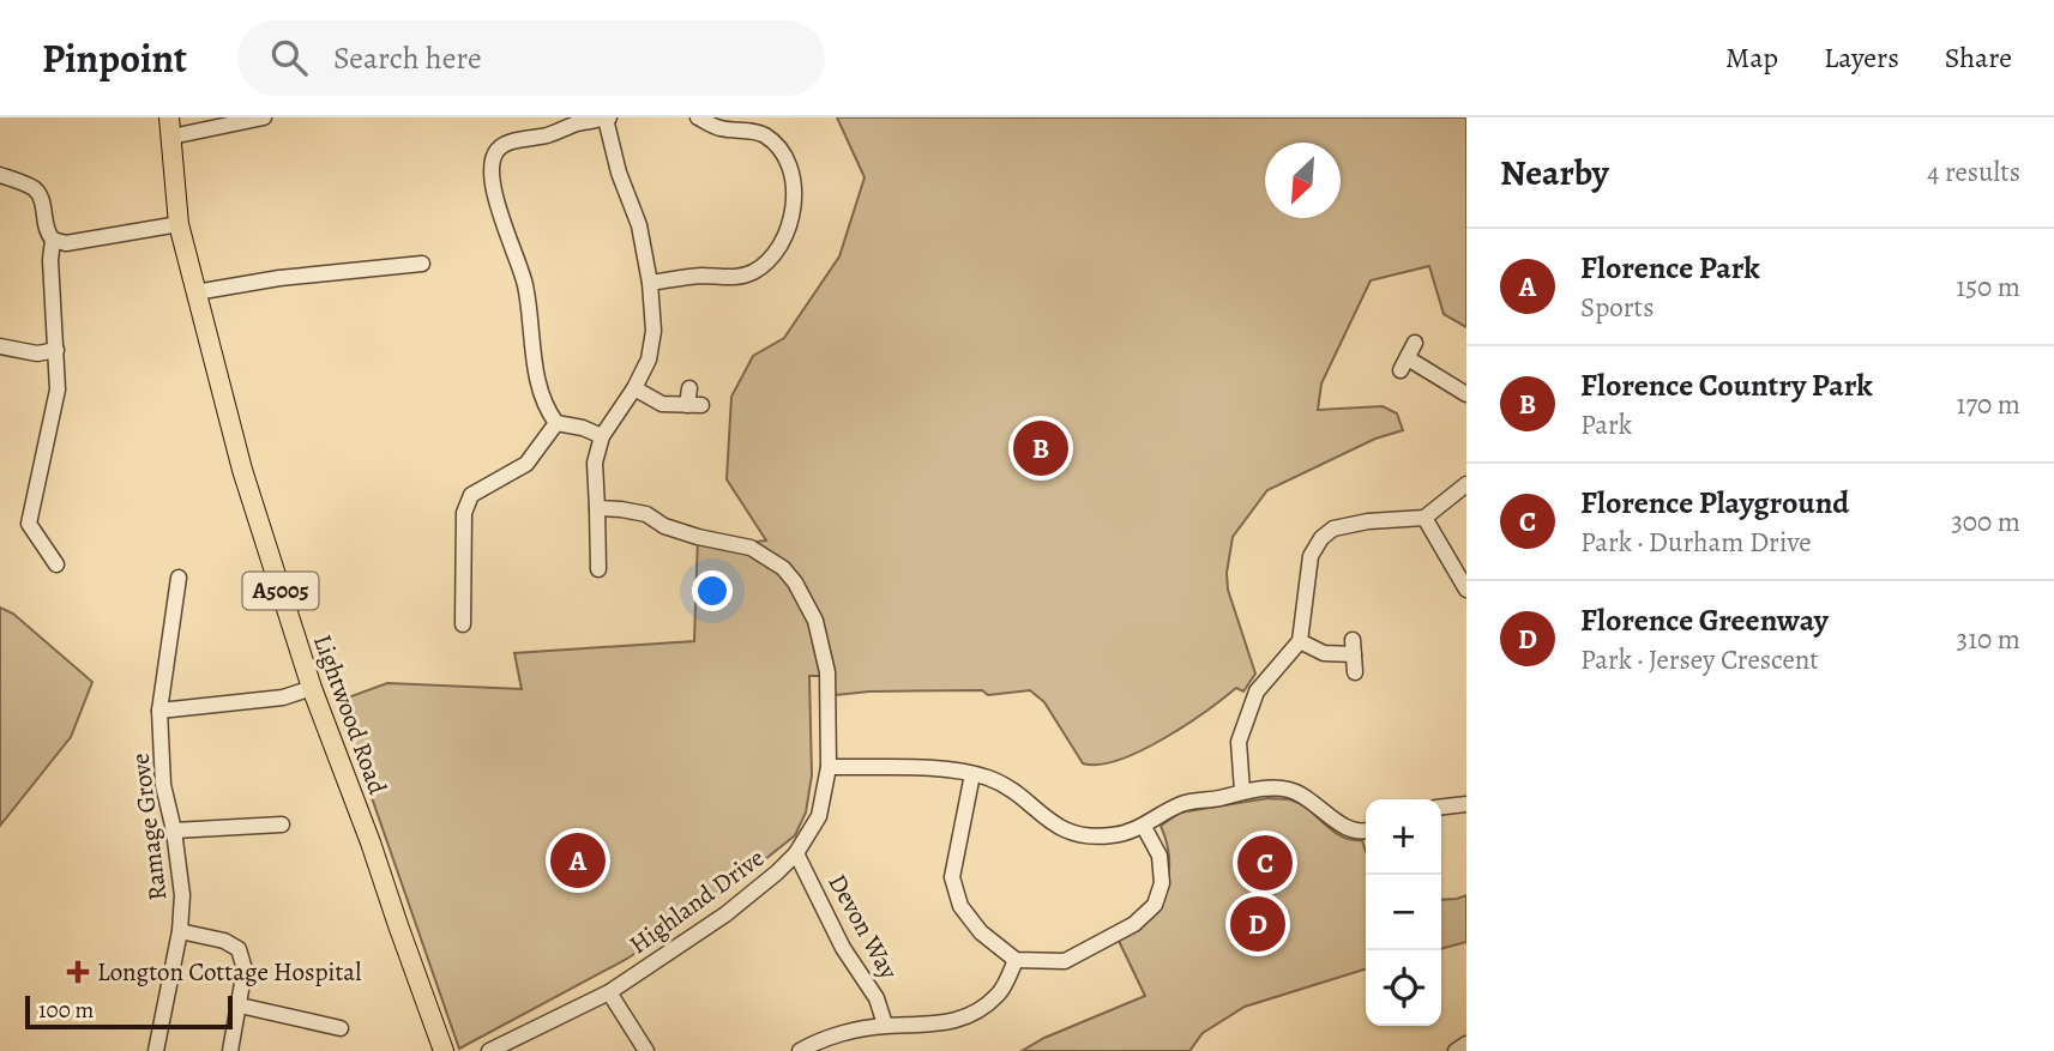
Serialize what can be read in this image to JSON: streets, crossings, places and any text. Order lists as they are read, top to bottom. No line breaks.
{"streets":{"main road":["A5005","Lightwood Road"],"street":["Ramage Grove","Highland Drive","Devon Way"]},"crossings":[["Highland Drive","Devon Way"]],"places":{"health":["Longton Cottage Hospital"]},"scale_bar":"100 m","north":"bottom left","page":{"header":"Pinpoint","search":"Search here","nav":["Map","Layers","Share"],"heading":["Nearby","4 results"],"list":[{"mark":"A","name":"Florence Park","note":"Sports","value":"150 m"},{"mark":"B","name":"Florence Country Park","note":"Park","value":"170 m"},{"mark":"C","name":"Florence Playground","note":"Park · Durham Drive","value":"300 m"},{"mark":"D","name":"Florence Greenway","note":"Park · Jersey Crescent","value":"310 m"}],"pins":["B","A","C","D"],"map_buttons":["+","−"],"scale":"100 m"}}
